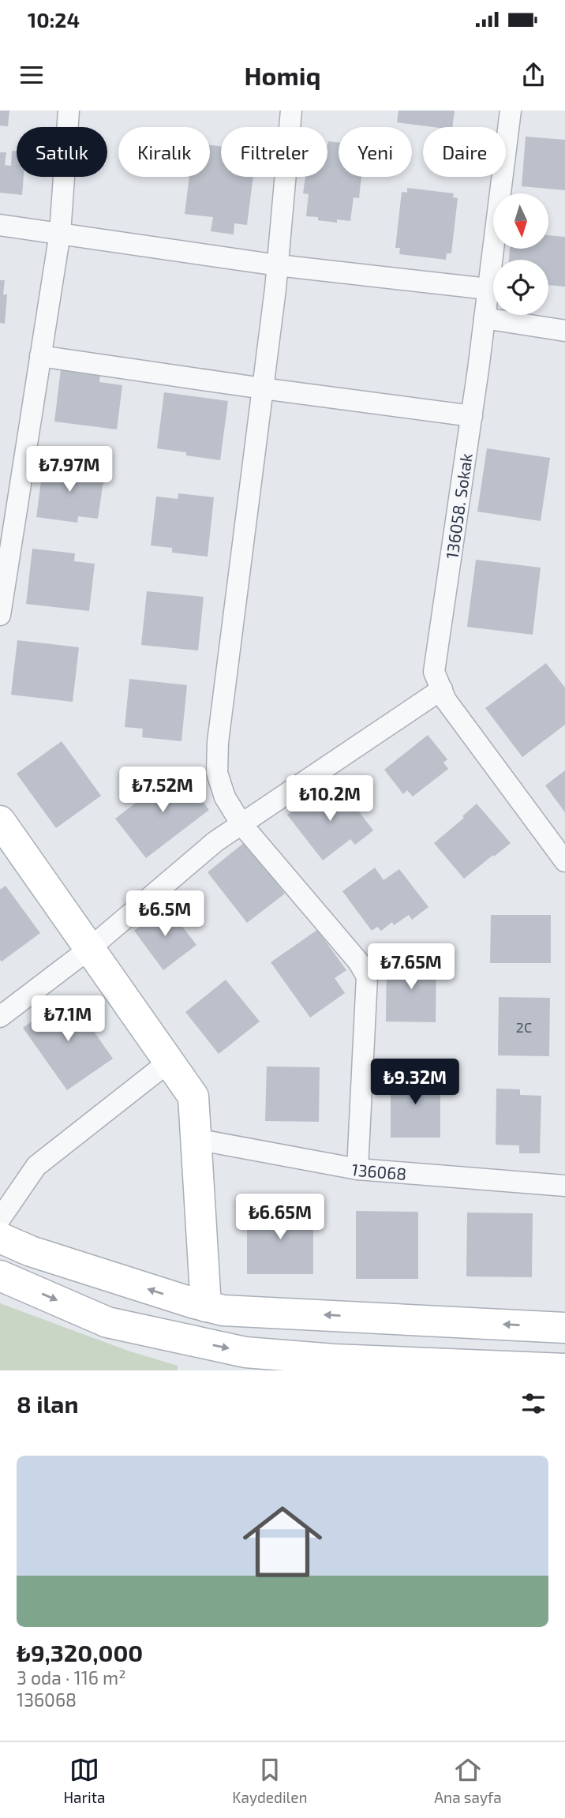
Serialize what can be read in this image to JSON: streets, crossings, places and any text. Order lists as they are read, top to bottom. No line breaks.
{"streets":{"street":["136058. Sokak","136068"]},"house_numbers":["2C"],"north":"bottom","page":{"status":"10:24","header":"Homiq","chip":["Satılık","Kiralık","Filtreler","Yeni","Daire"],"price":["₺7.97M","₺7.52M","₺10.2M","₺6.5M","₺7.65M","₺7.1M","₺9.32M","₺6.65M"],"heading":"8 ilan","list":[{"name":"₺9,320,000","note":"3 oda · 116 m² · 136068"}],"tabs":["Harita","Kaydedilen","Ana sayfa"]}}
